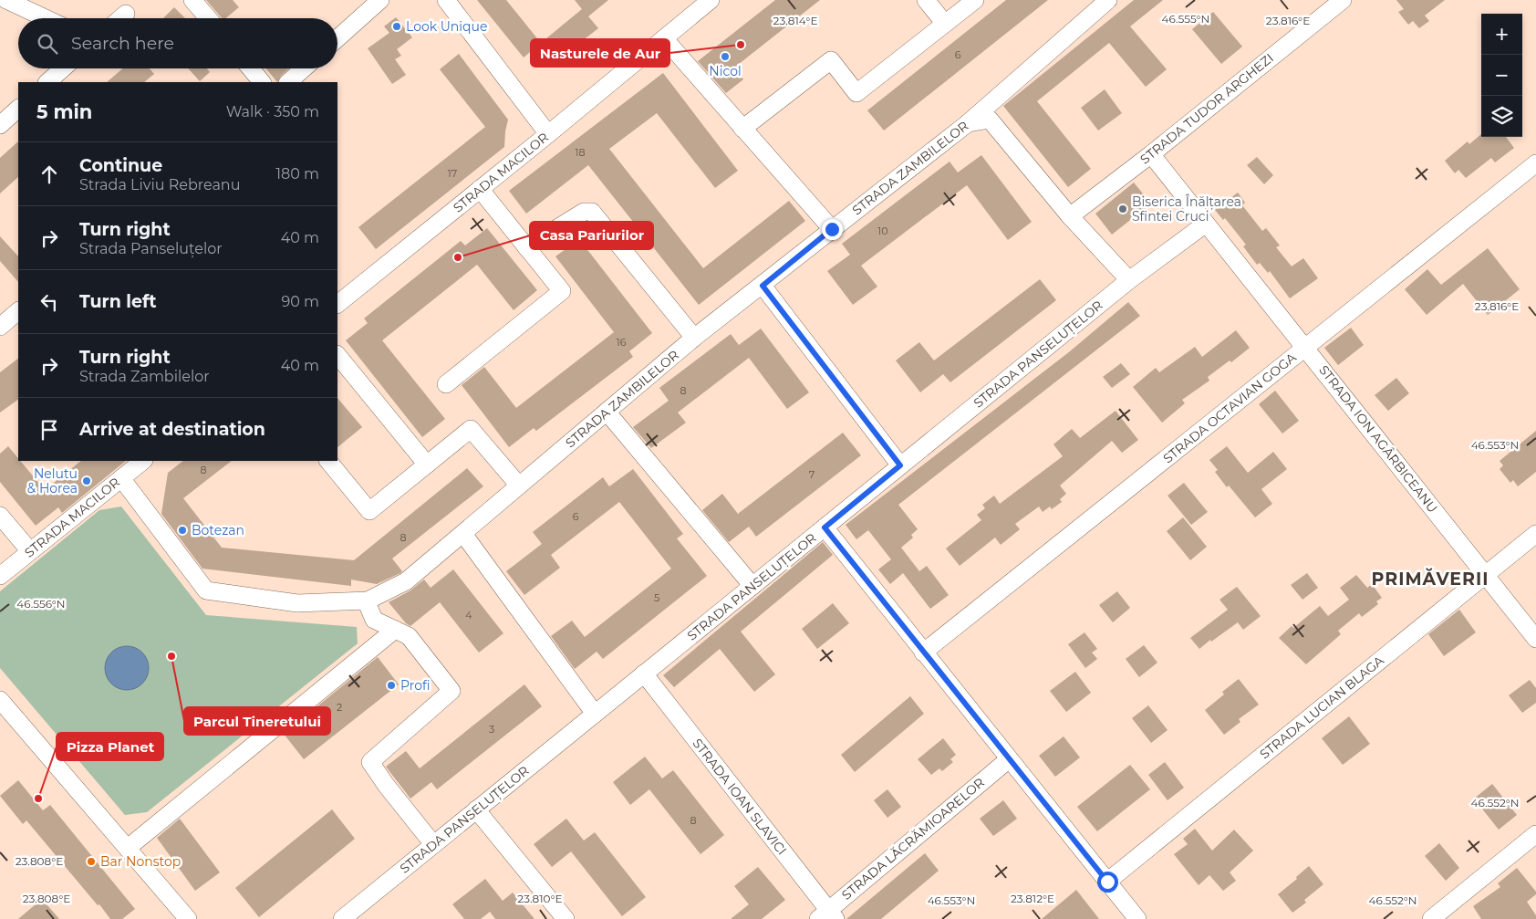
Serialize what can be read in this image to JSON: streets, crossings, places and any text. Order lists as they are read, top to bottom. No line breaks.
{"streets":{"street":["STRADA TUDOR ARGHEZI","STRADA ZAMBILELOR","STRADA MACILOR","STRADA PANSELUȚELOR","STRADA OCTAVIAN GOGA","STRADA ION AGÂRBICEANU","STRADA LUCIAN BLAGA","STRADA IOAN SLAVICI","STRADA LĂCRĂMIOARELOR"]},"crossings":[["STRADA TUDOR ARGHEZI","STRADA ION AGÂRBICEANU"],["STRADA ZAMBILELOR","STRADA MACILOR"],["STRADA PANSELUȚELOR","STRADA ION AGÂRBICEANU"],["STRADA PANSELUȚELOR","STRADA IOAN SLAVICI"],["STRADA OCTAVIAN GOGA","STRADA ION AGÂRBICEANU"],["STRADA ION AGÂRBICEANU","STRADA LUCIAN BLAGA"],["STRADA IOAN SLAVICI","STRADA LĂCRĂMIOARELOR"]],"districts":["PRIMĂVERII"],"places":["Look Unique","Nasturele de Aur","Nicol","Biserica Înălțarea Sfintei Cruci","Casa Pariurilor","Nelutu & Horea","Botezan","Parcul Tineretului","Profi","Pizza Planet","Bar Nonstop"],"house_numbers":["6","18","17","10","16","8","8","7","6","8","5","4","2","3","8"],"page":{"map_buttons":["+","−"],"search":"Search here","heading":["5 min","Walk · 350 m"],"list":[["Continue","Strada Liviu Rebreanu","180 m"],["Turn right","Strada Panseluțelor","40 m"],["Turn left","90 m"],["Turn right","Strada Zambilelor","40 m"],"Arrive at destination"]},"coordinates":["46.555°N","23.814°E","23.816°E","46.553°N","46.556°N","46.552°N","23.808°E","23.810°E","23.812°E"]}
